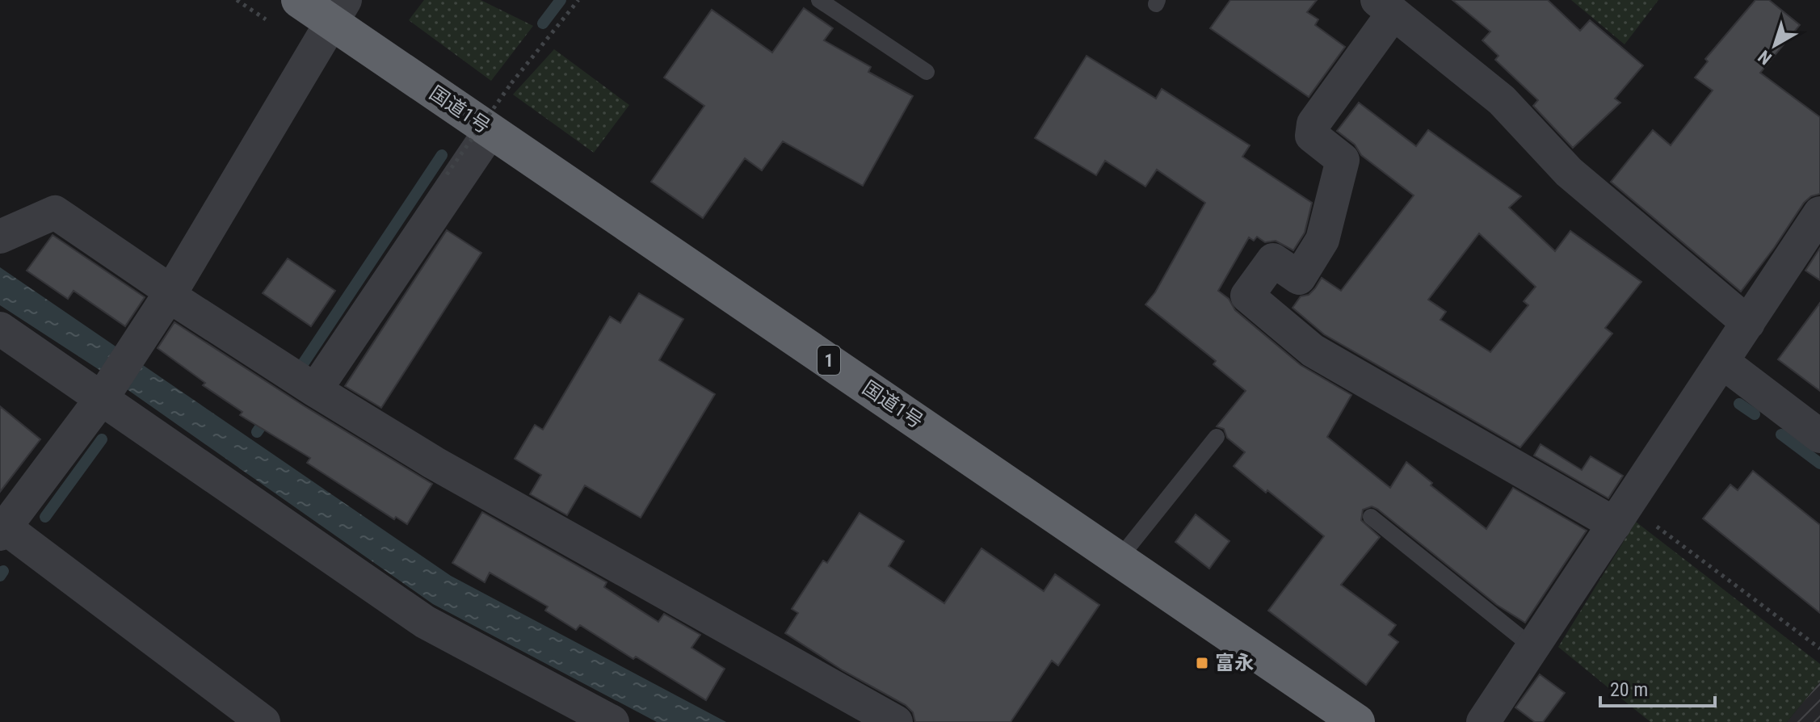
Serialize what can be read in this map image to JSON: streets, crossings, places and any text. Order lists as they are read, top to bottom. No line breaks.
{"streets":{"highway":["国道1号","1"]},"places":{"transit":["富永"]},"scale_bar":"20 m","north":"bottom left"}
